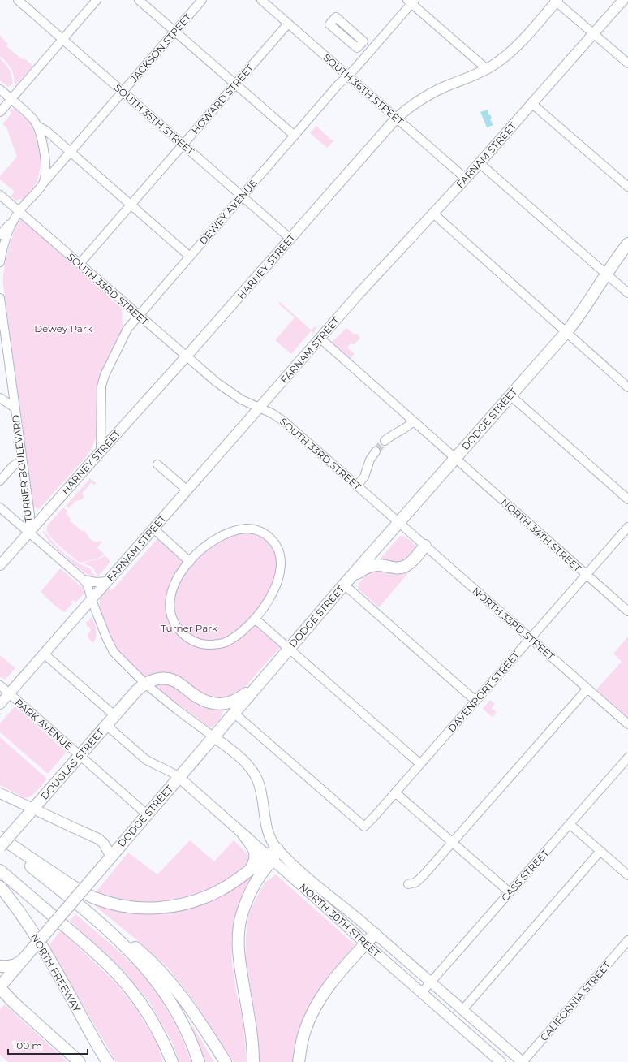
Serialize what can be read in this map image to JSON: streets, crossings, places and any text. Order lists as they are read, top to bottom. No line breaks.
{"streets":{"highway":["DODGE STREET","DOUGLAS STREET","NORTH FREEWAY"],"main road":["FARNAM STREET","HARNEY STREET","NORTH 30TH STREET"],"street":["JACKSON STREET","SOUTH 36TH STREET","HOWARD STREET","SOUTH 35TH STREET","DEWEY AVENUE","SOUTH 33RD STREET","TURNER BOULEVARD","NORTH 34TH STREET","NORTH 33RD STREET","DAVENPORT STREET","PARK AVENUE","CASS STREET","CALIFORNIA STREET"]},"crossings":[["JACKSON STREET","SOUTH 35TH STREET"],["SOUTH 36TH STREET","HOWARD STREET"],["SOUTH 36TH STREET","FARNAM STREET"],["SOUTH 36TH STREET","DEWEY AVENUE"],["SOUTH 36TH STREET","HARNEY STREET"],["HOWARD STREET","SOUTH 35TH STREET"],["HOWARD STREET","SOUTH 33RD STREET"],["SOUTH 35TH STREET","DEWEY AVENUE"],["SOUTH 35TH STREET","HARNEY STREET"],["FARNAM STREET","SOUTH 33RD STREET"],["FARNAM STREET","TURNER BOULEVARD"],["FARNAM STREET","NORTH 34TH STREET"],["FARNAM STREET","PARK AVENUE"],["DEWEY AVENUE","HARNEY STREET"],["DEWEY AVENUE","SOUTH 33RD STREET"],["HARNEY STREET","SOUTH 33RD STREET"],["HARNEY STREET","TURNER BOULEVARD"],["SOUTH 33RD STREET","DODGE STREET"],["SOUTH 33RD STREET","NORTH 33RD STREET"],["DODGE STREET","TURNER BOULEVARD"],["DODGE STREET","NORTH 34TH STREET"],["DODGE STREET","NORTH 33RD STREET"],["DODGE STREET","DAVENPORT STREET"],["DODGE STREET","PARK AVENUE"],["DODGE STREET","NORTH 30TH STREET"],["TURNER BOULEVARD","DOUGLAS STREET"],["TURNER BOULEVARD","NORTH 30TH STREET"],["NORTH 34TH STREET","DAVENPORT STREET"],["NORTH 33RD STREET","DAVENPORT STREET"],["PARK AVENUE","DOUGLAS STREET"],["CASS STREET","NORTH 30TH STREET"],["NORTH 30TH STREET","CALIFORNIA STREET"]],"parks":["Dewey Park","Turner Park"],"scale_bar":"100 m"}
